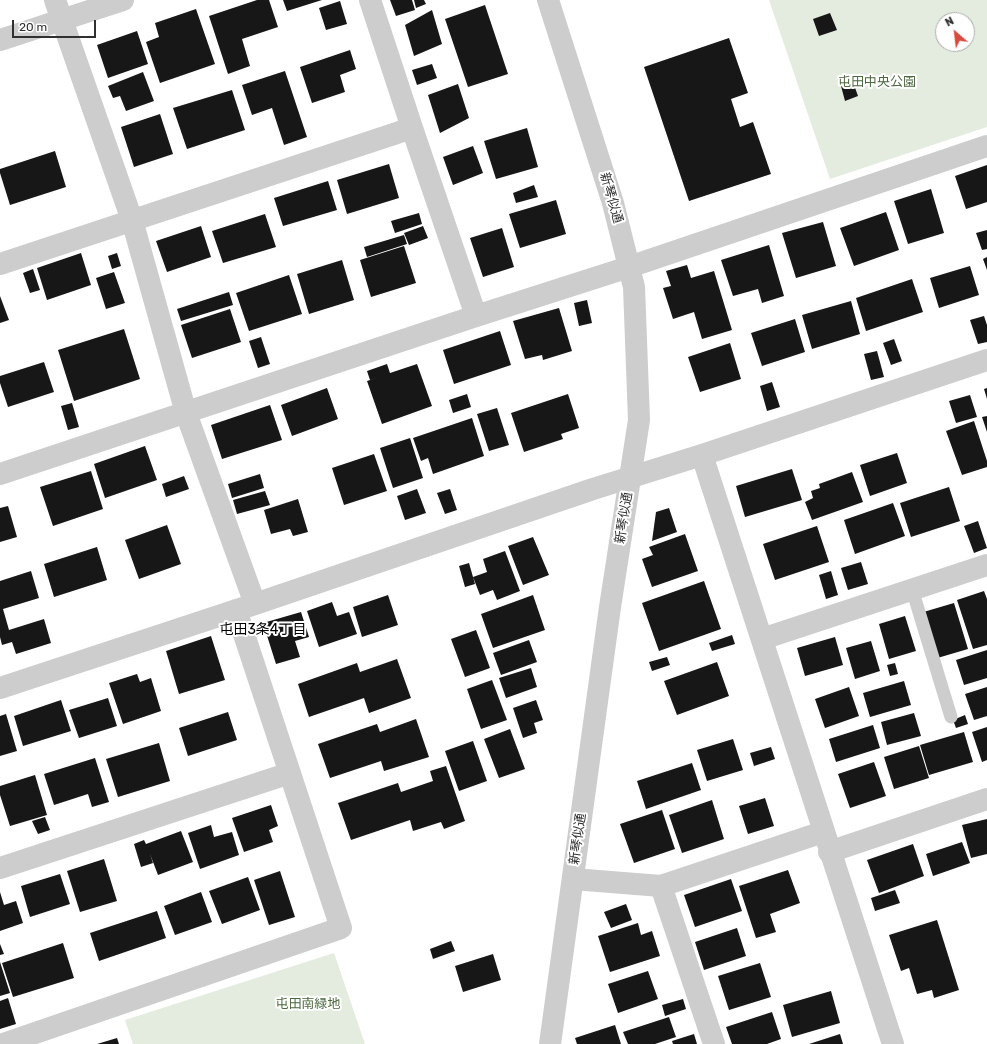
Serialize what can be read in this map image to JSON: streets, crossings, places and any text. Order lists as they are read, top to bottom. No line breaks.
{"streets":{"street":["新琴似通"]},"districts":["屯田3条4丁目"],"parks":["屯田中央公園","屯田南緑地"],"scale_bar":"20 m","north":"top left"}
